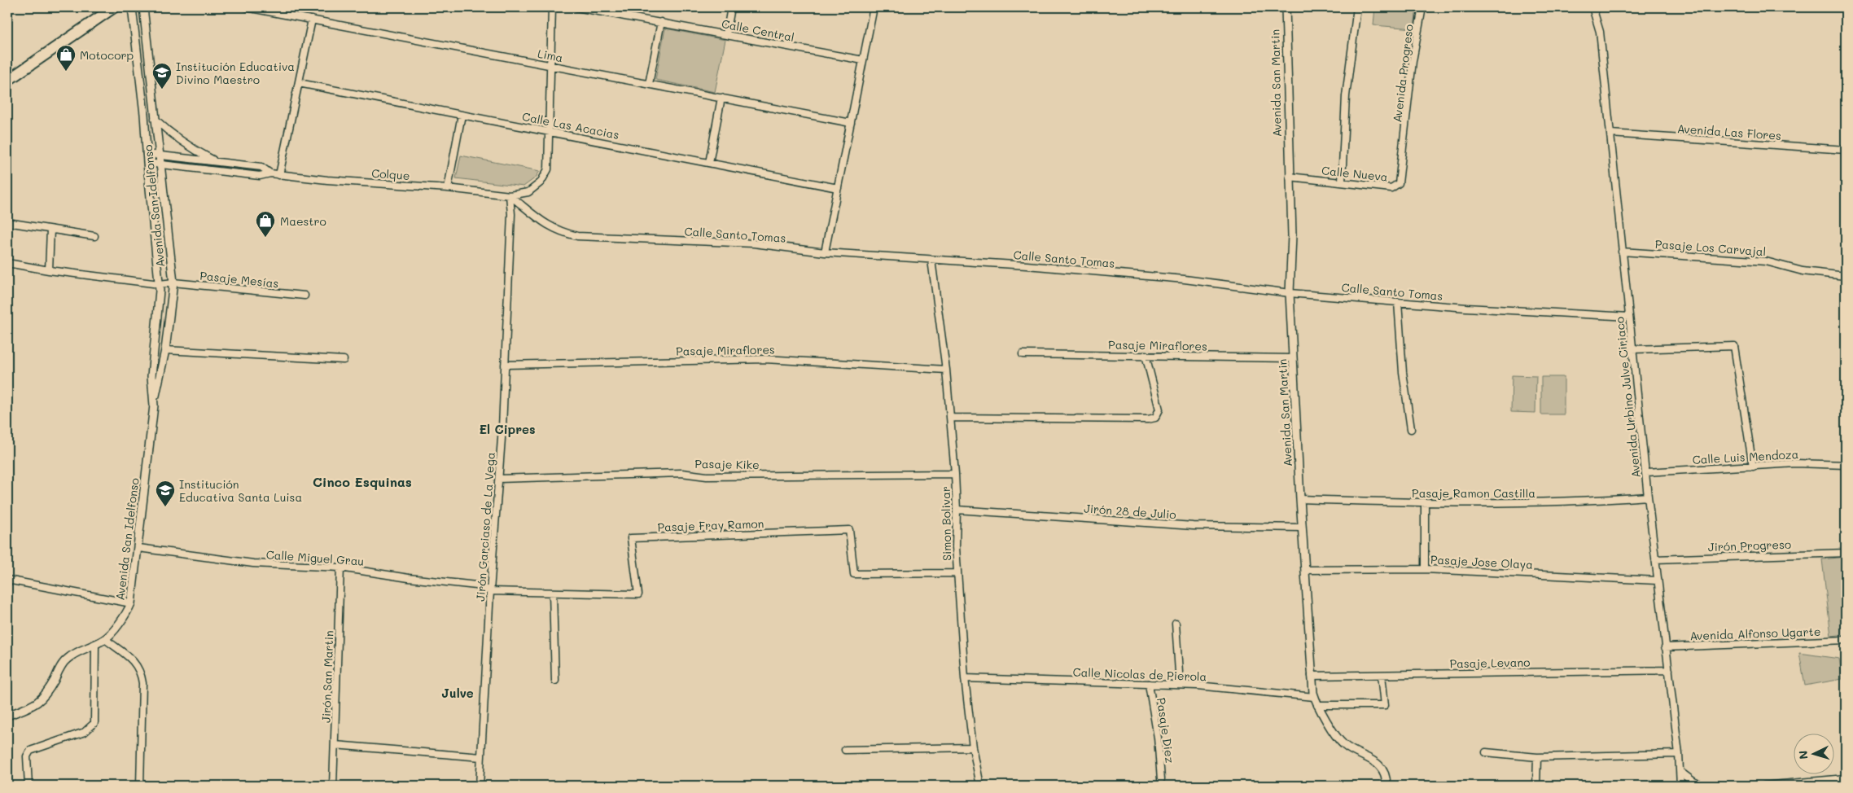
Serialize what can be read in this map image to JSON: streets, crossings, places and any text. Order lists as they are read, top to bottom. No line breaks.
{"streets":{"street":["Calle Central","Lima","Avenida Progreso","Avenida San Martin","Calle Las Acacias","Avenida Las Flores","Calle Nueva","Colque","Avenida San Idelfonso","Calle Santo Tomas","Pasaje Los Carvajal","Pasaje Mesías","Pasaje Miraflores","Avenida Urbino Julve Ciriaco","Calle Luis Mendoza","Pasaje Kike","Pasaje Ramon Castilla","Jirón 28 de Julio","Simon Bolivar","Pasaje Fray Ramon","Jirón Garciaso de La Vega","Jirón Progreso","Calle Miguel Grau","Pasaje Jose Olaya","Avenida Alfonso Ugarte","Pasaje Levano","Calle Nicolas de Pierola","Jirón San Martin","Pasaje Diez"]},"crossings":[["Avenida Progreso","Calle Nueva"],["Avenida San Martin","Calle Nueva"],["Avenida San Martin","Calle Santo Tomas"],["Avenida San Martin","Pasaje Miraflores"],["Avenida San Martin","Pasaje Ramon Castilla"],["Avenida San Martin","Jirón 28 de Julio"],["Avenida San Martin","Pasaje Jose Olaya"],["Avenida San Martin","Pasaje Levano"],["Avenida San Martin","Calle Nicolas de Pierola"],["Avenida Las Flores","Avenida Urbino Julve Ciriaco"],["Colque","Avenida San Idelfonso"],["Colque","Calle Santo Tomas"],["Colque","Jirón Garciaso de La Vega"],["Avenida San Idelfonso","Pasaje Mesías"],["Avenida San Idelfonso","Calle Miguel Grau"],["Calle Santo Tomas","Avenida Urbino Julve Ciriaco"],["Calle Santo Tomas","Simon Bolivar"],["Calle Santo Tomas","Jirón Garciaso de La Vega"],["Pasaje Los Carvajal","Avenida Urbino Julve Ciriaco"],["Pasaje Miraflores","Simon Bolivar"],["Pasaje Miraflores","Jirón Garciaso de La Vega"],["Avenida Urbino Julve Ciriaco","Calle Luis Mendoza"],["Avenida Urbino Julve Ciriaco","Pasaje Ramon Castilla"],["Avenida Urbino Julve Ciriaco","Jirón Progreso"],["Avenida Urbino Julve Ciriaco","Pasaje Jose Olaya"],["Avenida Urbino Julve Ciriaco","Avenida Alfonso Ugarte"],["Avenida Urbino Julve Ciriaco","Pasaje Levano"],["Pasaje Kike","Simon Bolivar"],["Pasaje Kike","Jirón Garciaso de La Vega"],["Jirón 28 de Julio","Simon Bolivar"],["Simon Bolivar","Pasaje Fray Ramon"],["Simon Bolivar","Calle Nicolas de Pierola"],["Pasaje Fray Ramon","Jirón Garciaso de La Vega"],["Pasaje Fray Ramon","Calle Miguel Grau"],["Jirón Garciaso de La Vega","Calle Miguel Grau"],["Calle Miguel Grau","Jirón San Martin"],["Calle Nicolas de Pierola","Pasaje Diez"]],"districts":["El Cipres","Cinco Esquinas","Julve"],"places":{"shop":["Motocorp","Maestro"],"school or university":["Institución Educativa Divino Maestro","Institución Educativa Santa Luisa"]},"north":"left"}
